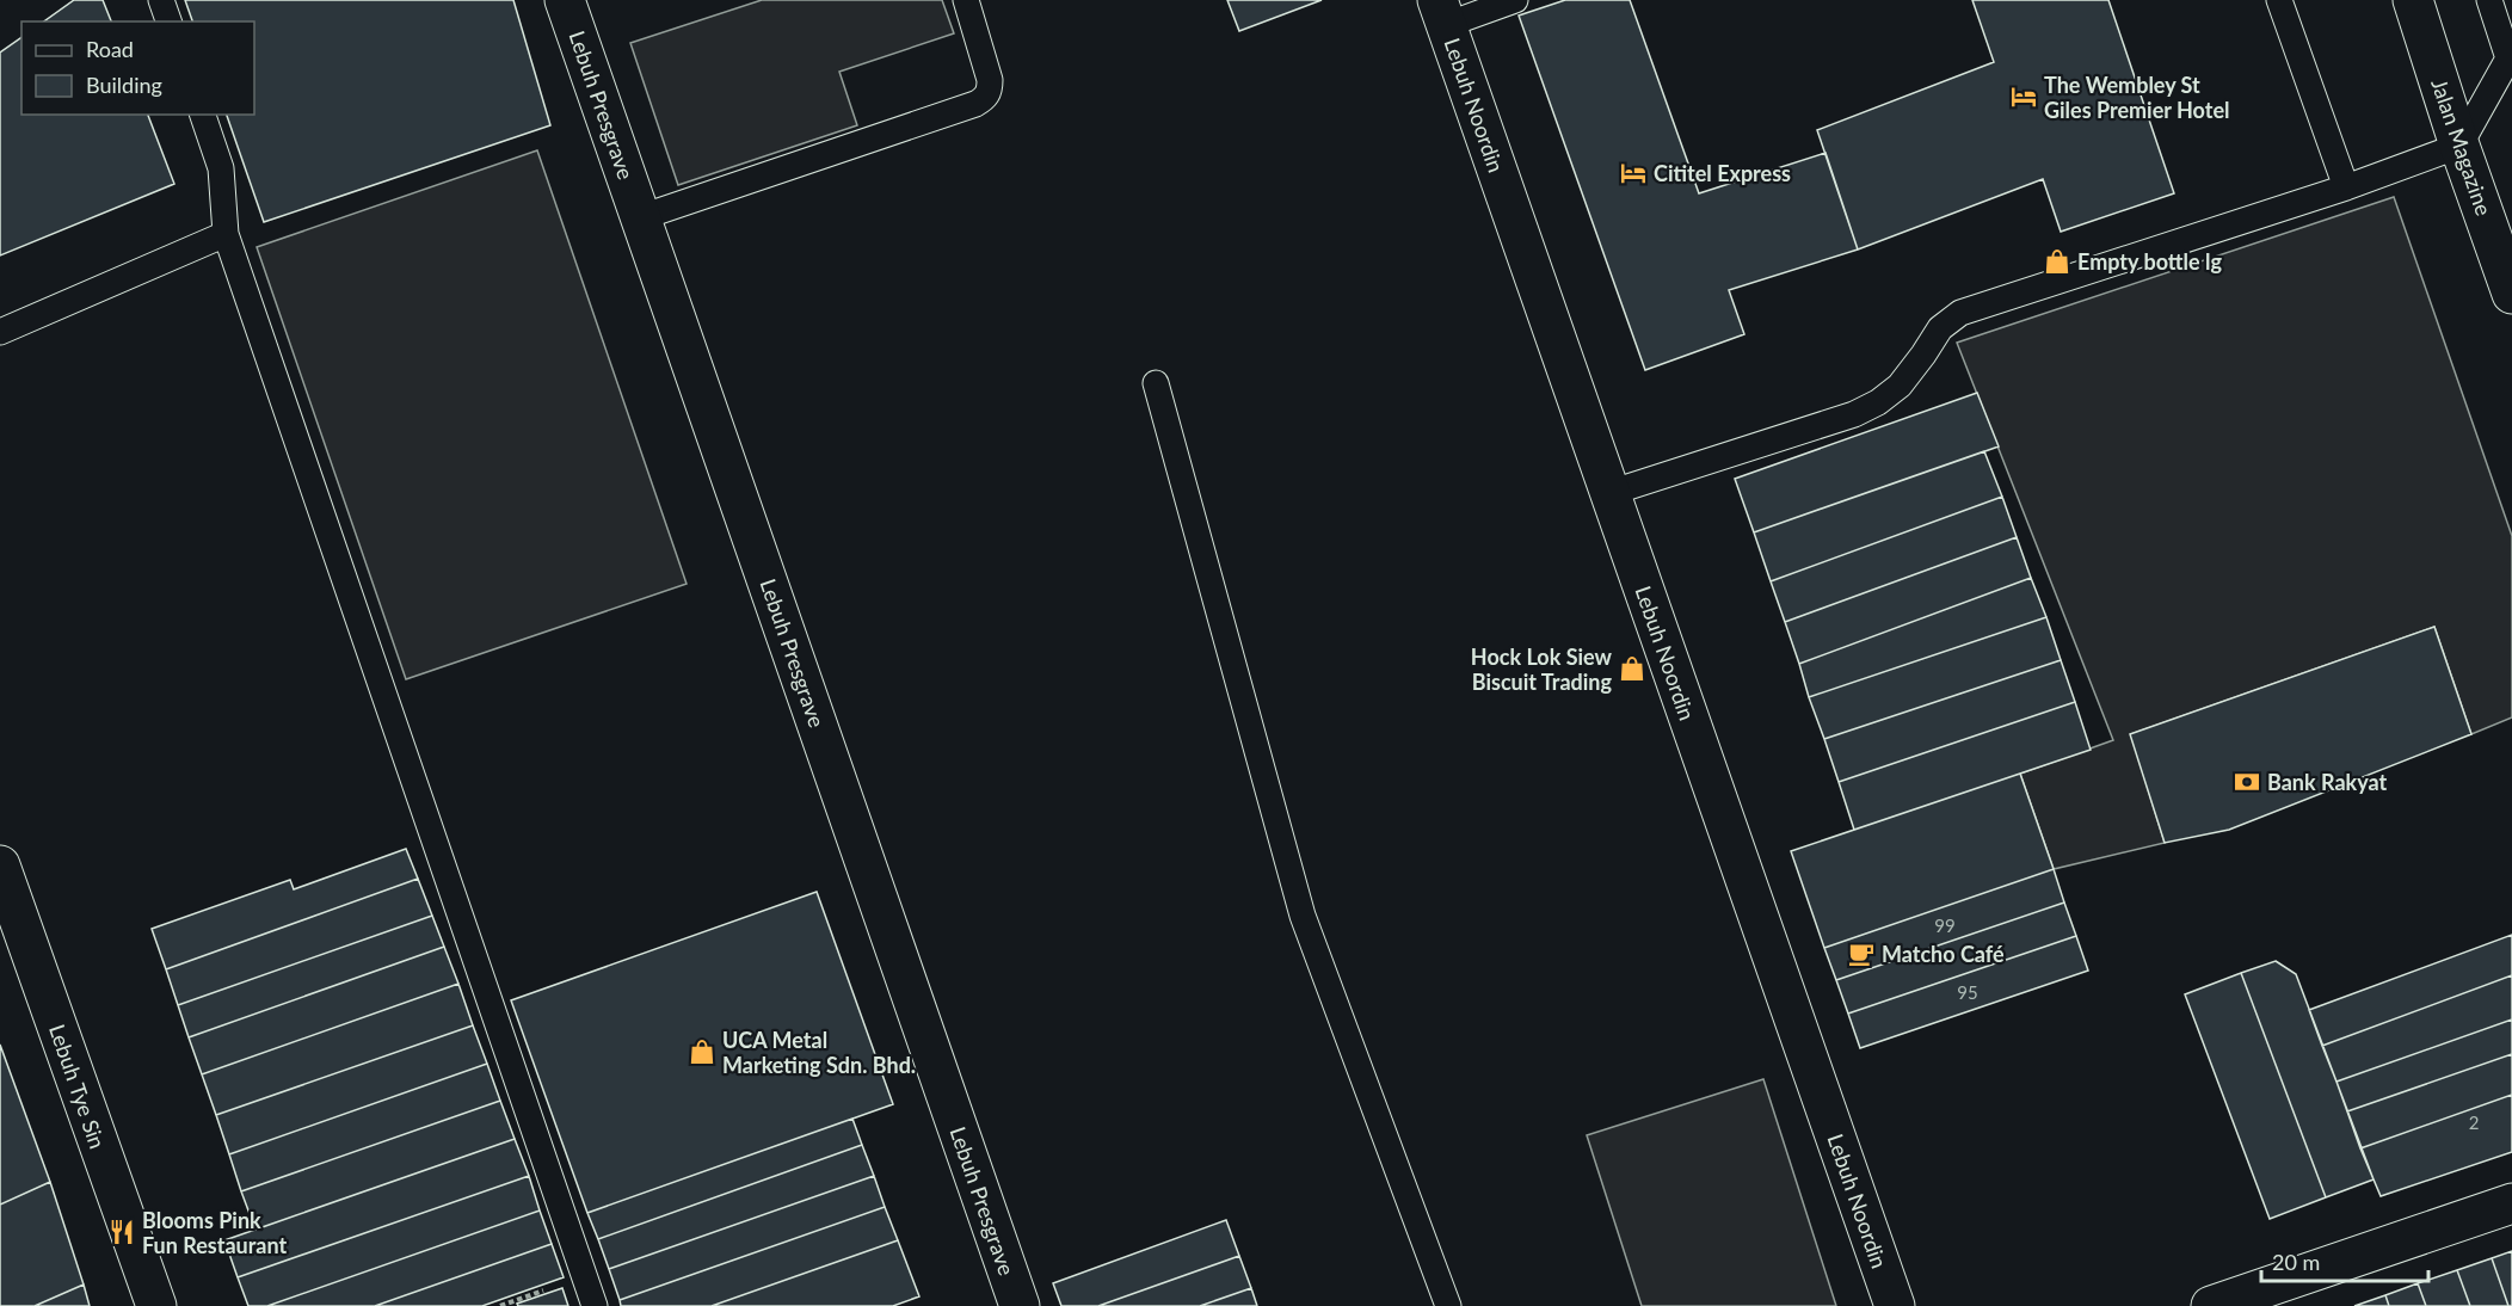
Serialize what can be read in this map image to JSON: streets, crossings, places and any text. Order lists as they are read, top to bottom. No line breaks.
{"streets":{"street":["Lebuh Presgrave","Lebuh Noordin","Jalan Magazine","Lebuh Tye Sin"]},"places":{"hotel":["The Wembley St Giles Premier Hotel","Cititel Express"],"shop":["Empty bottle lg","Hock Lok Siew Biscuit Trading","UCA Metal Marketing Sdn. Bhd."],"bank":["Bank Rakyat"],"cafe":["Matcho Café"],"restaurant":["Blooms Pink Fun Restaurant"]},"house_numbers":["99","95","2"],"legend":["Road","Building"],"scale_bar":"20 m"}
